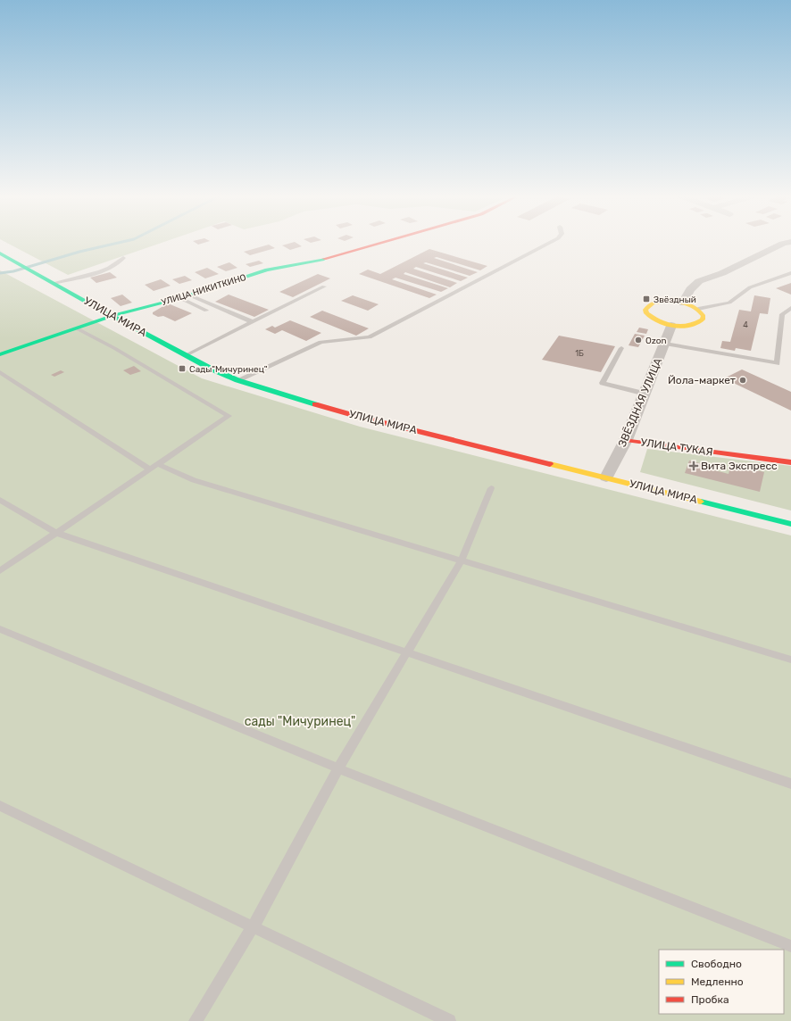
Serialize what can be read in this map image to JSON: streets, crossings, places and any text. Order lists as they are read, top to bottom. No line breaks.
{"streets":{"street":["УЛИЦА НИКИТКИНО","УЛИЦА МИРА","ЗВЁЗДНАЯ УЛИЦА","УЛИЦА ТУКАЯ"]},"crossings":[["УЛИЦА НИКИТКИНО","УЛИЦА МИРА"],["УЛИЦА МИРА","ЗВЁЗДНАЯ УЛИЦА"],["ЗВЁЗДНАЯ УЛИЦА","УЛИЦА ТУКАЯ"]],"parks":["сады \"Мичуринец\""],"places":{"transit":["Звёздный","Сады\"Мичуринец\""],"other":["Ozon","Йола-маркет"],"health":["Вита Экспресс"]},"house_numbers":["4","1Б"],"legend":["Свободно","Медленно","Пробка"]}
